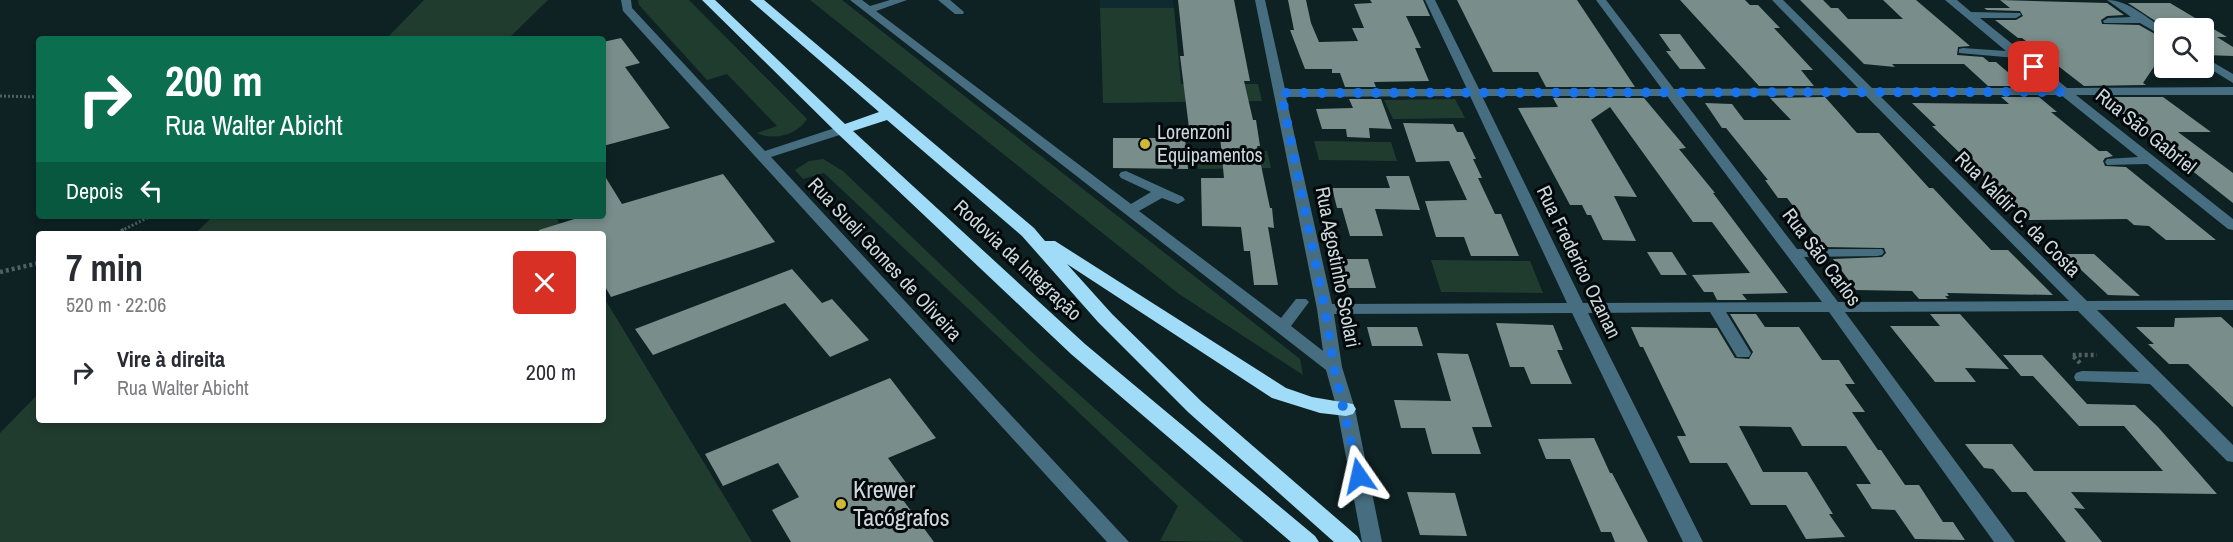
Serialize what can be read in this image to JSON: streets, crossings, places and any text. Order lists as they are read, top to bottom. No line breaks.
{"streets":{"highway":["Rodovia da Integração"],"street":["Rua São Gabriel","Rua Valdir C. da Costa","Rua São Carlos","Rua Sueli Gomes de Oliveira","Rua Frederico Ozanan","Rua Agostinho Scolari"]},"places":["Lorenzoni Equipamentos","Krewer Tacógrafos"],"page":{"turn":["200 m","Rua Walter Abicht"],"then":"Depois","heading":["7 min","520 m · 22:06"],"list":[{"name":"Vire à direita","note":"Rua Walter Abicht","value":"200 m"}]}}
